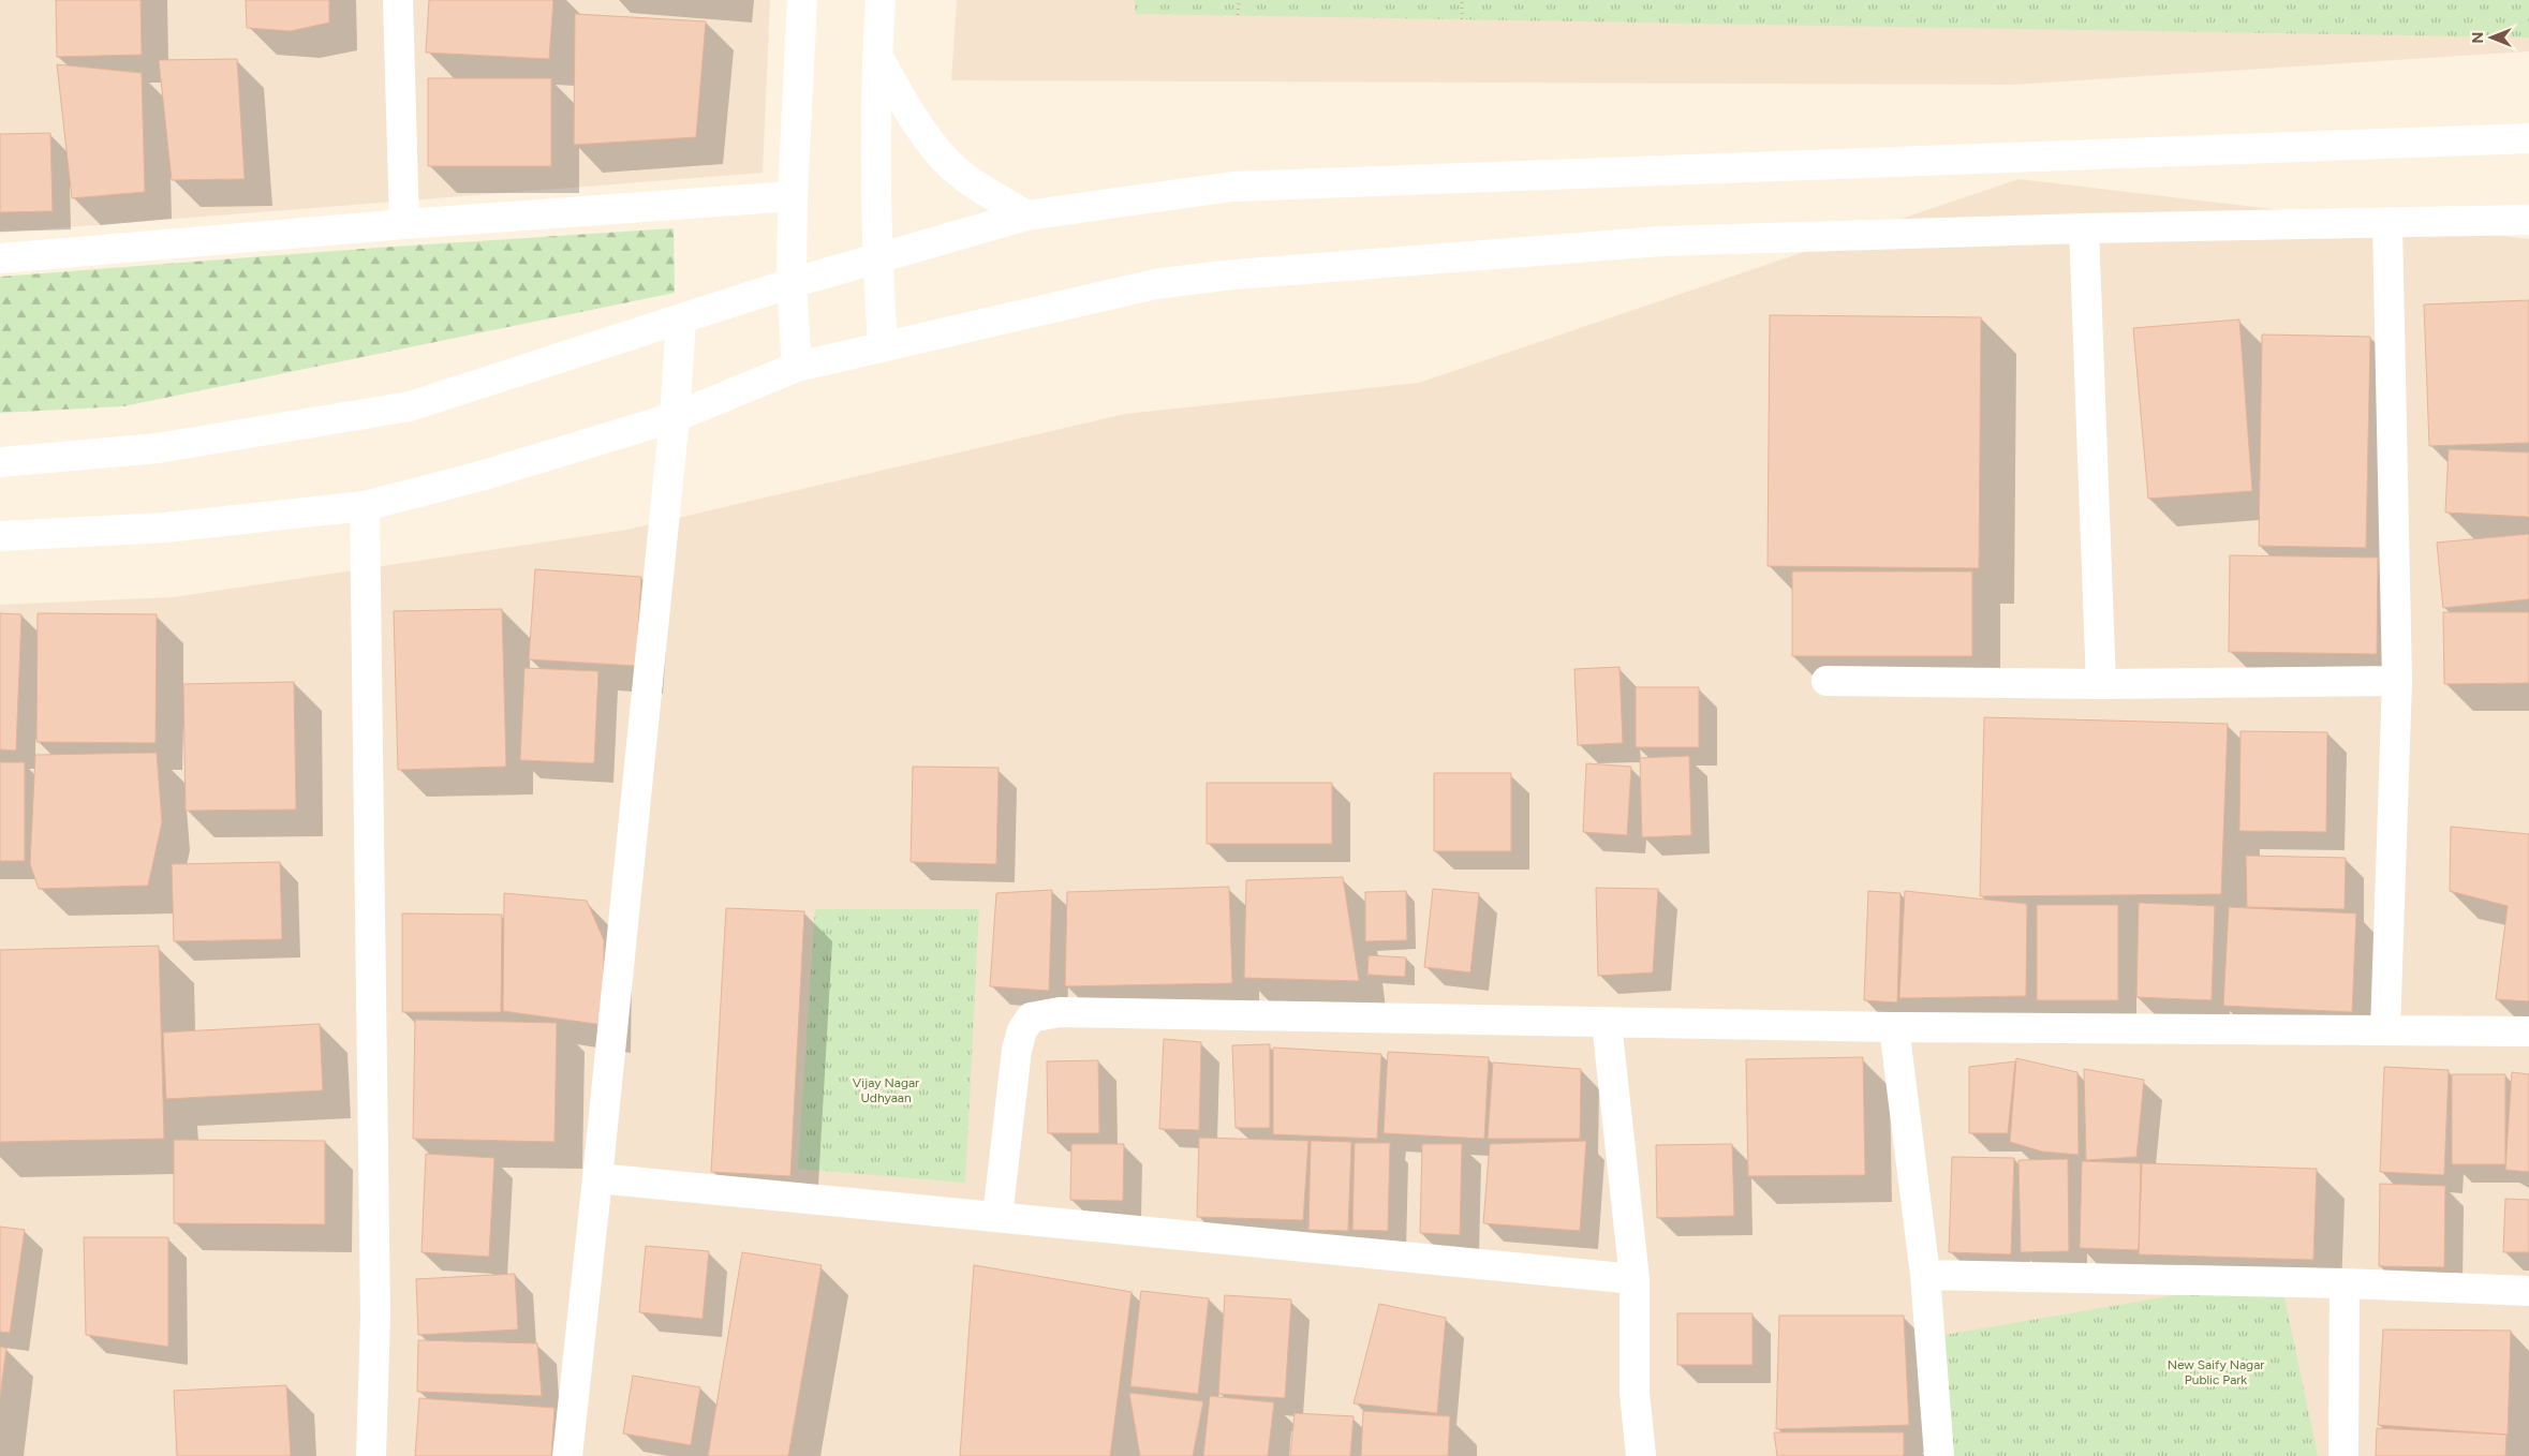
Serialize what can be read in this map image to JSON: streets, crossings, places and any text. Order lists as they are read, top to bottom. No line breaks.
{"parks":["Vijay Nagar Udhyaan","New Saify Nagar Public Park"],"north":"left"}
